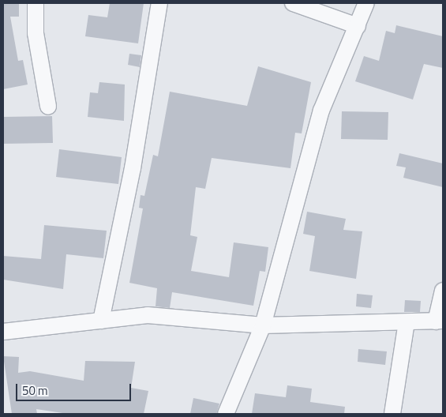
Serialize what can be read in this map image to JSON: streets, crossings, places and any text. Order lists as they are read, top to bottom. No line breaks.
{"scale_bar":"50 m"}
